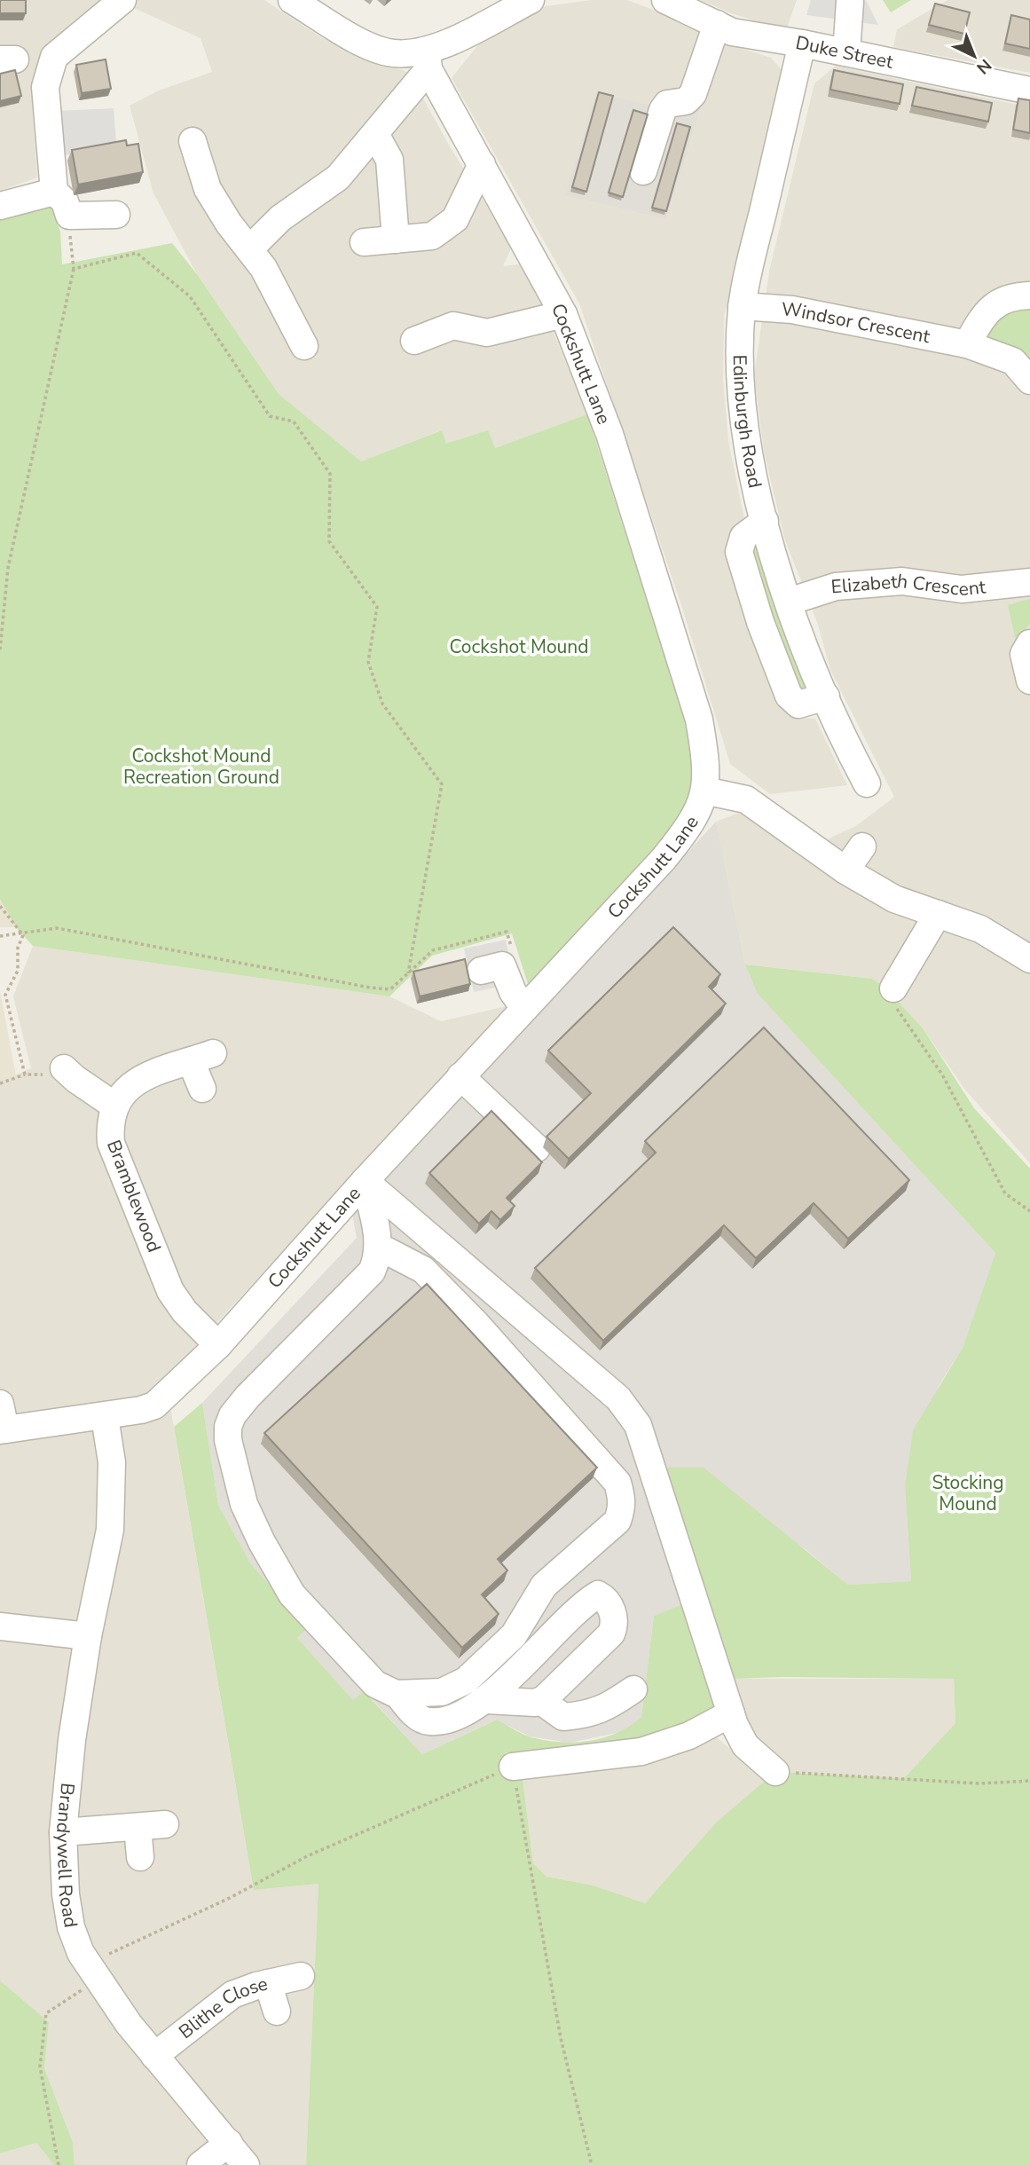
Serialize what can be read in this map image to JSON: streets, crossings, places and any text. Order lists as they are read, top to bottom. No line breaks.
{"streets":{"street":["Duke Street","Windsor Crescent","Cockshutt Lane","Edinburgh Road","Elizabeth Crescent","Bramblewood","Brandywell Road","Blithe Close"]},"crossings":[["Duke Street","Edinburgh Road"],["Windsor Crescent","Edinburgh Road"],["Cockshutt Lane","Bramblewood"],["Cockshutt Lane","Brandywell Road"],["Edinburgh Road","Elizabeth Crescent"],["Brandywell Road","Blithe Close"]],"parks":["Cockshot Mound","Cockshot Mound Recreation Ground","Stocking Mound"],"north":"bottom right"}
